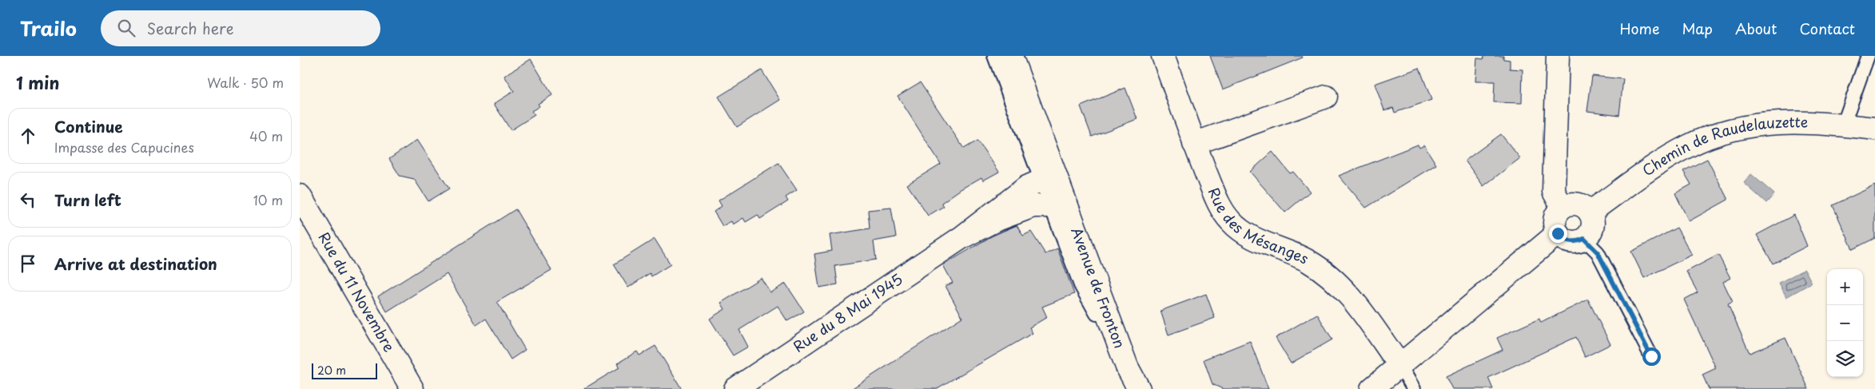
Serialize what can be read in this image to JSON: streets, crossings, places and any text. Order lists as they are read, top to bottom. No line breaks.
{"streets":{"street":["Chemin de Raudelauzette","Rue des Mésanges","Avenue de Fronton","Rue du 11 Novembre","Rue du 8 Mai 1945"]},"crossings":[["Avenue de Fronton","Rue du 8 Mai 1945"]],"scale_bar":"20 m","page":{"header":"Trailo","search":"Search here","nav":["Home","Map","About","Contact"],"heading":["1 min","Walk · 50 m"],"list":[["Continue","Impasse des Capucines","40 m"],["Turn left","10 m"],"Arrive at destination"],"map_buttons":["+","−"],"scale":"20 m"}}
